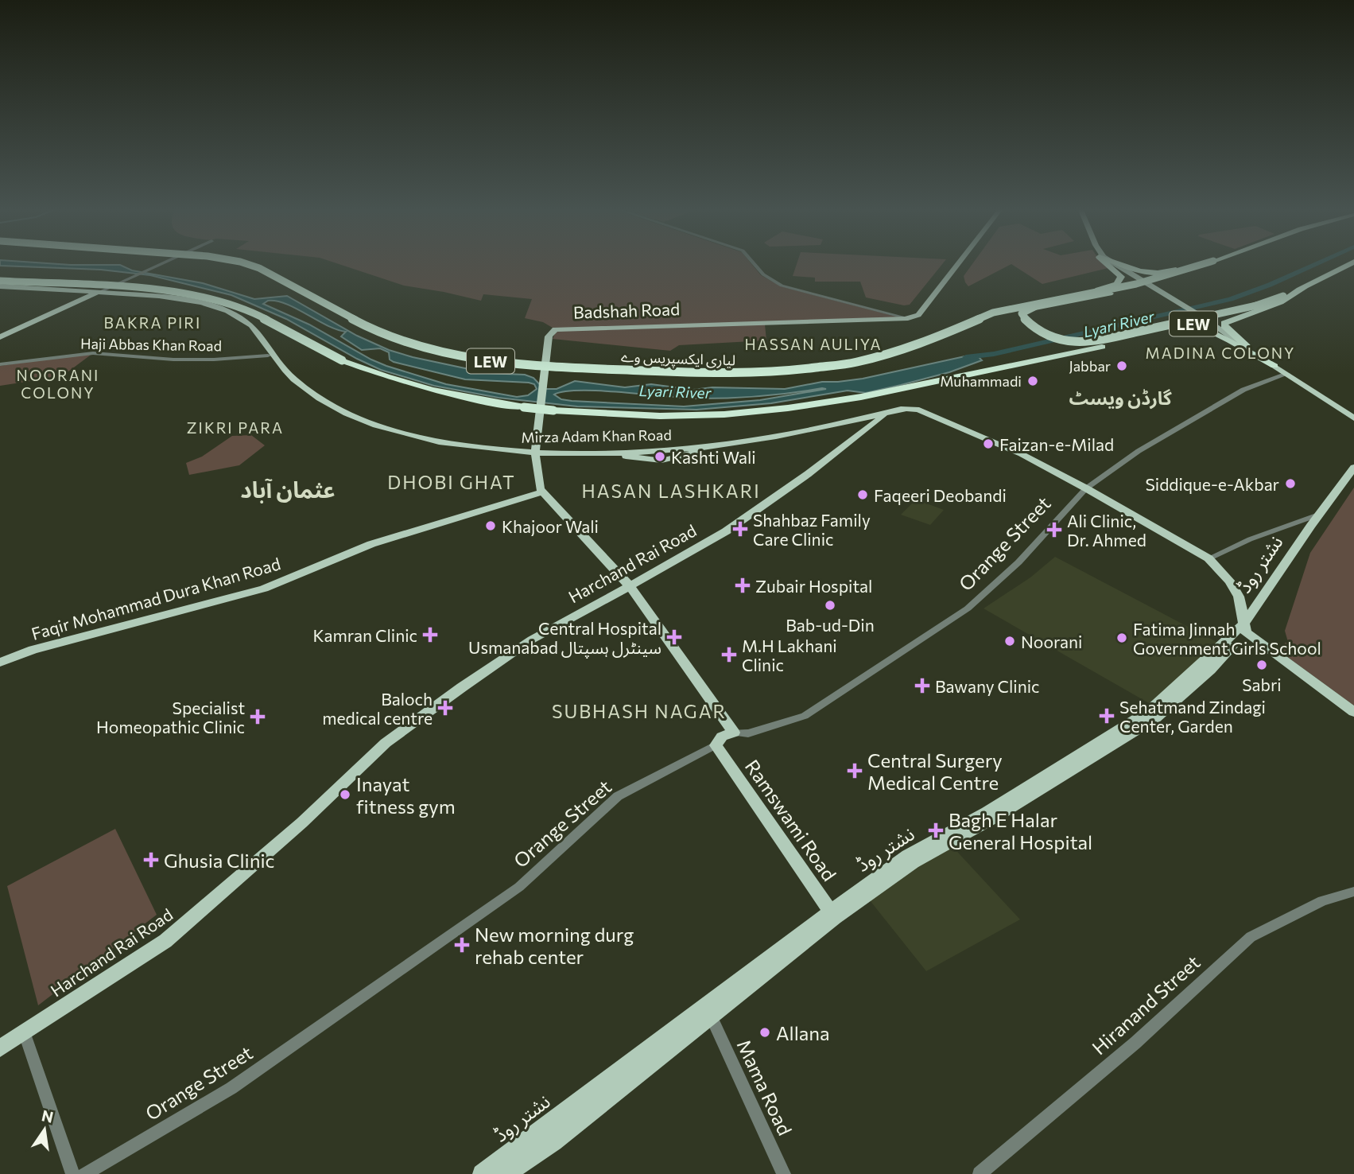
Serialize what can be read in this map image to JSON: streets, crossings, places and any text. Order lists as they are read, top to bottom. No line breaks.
{"streets":{"highway":["LEW","لیاری ایکسپریس وے"],"main road":["Badshah Road","Mirza Adam Khan Road","Orange Street","Harchand Rai Road","نشتر روڈ","Faqir Mohammad Dura Khan Road","Ramswami Road"],"street":["Haji Abbas Khan Road","Hiranand Street","Mama Road"]},"crossings":[["Badshah Road","Mirza Adam Khan Road"],["Badshah Road","Faqir Mohammad Dura Khan Road"],["LEW","لیاری ایکسپریس وے"],["Haji Abbas Khan Road","Mirza Adam Khan Road"],["Mirza Adam Khan Road","Orange Street"],["Mirza Adam Khan Road","Harchand Rai Road"],["Orange Street","Ramswami Road"],["نشتر روڈ","Ramswami Road"],["نشتر روڈ","Mama Road"]],"districts":["BAKRA PIRI","HASSAN AULIYA","MADINA COLONY","NOORANI COLONY","گارڈن ویسٹ","ZIKRI PARA","DHOBI GHAT","عثمان آباد","HASAN LASHKARI","SUBHASH NAGAR"],"water":["Lyari River"],"places":{"other":["Jabbar","Muhammadi","Faizan-e-Milad","Kashti Wali","Siddique-e-Akbar","Faqeeri Deobandi","Khajoor Wali","Bab-ud-Din","Fatima Jinnah Government Girls School","Noorani","Sabri","Inayat fitness gym","Allana"],"health":["Shahbaz Family Care Clinic","Ali Clinic, Dr. Ahmed","Zubair Hospital","Kamran Clinic","Central Hospital Usmanabad سینٹرل ہسپتال","M.H Lakhani Clinic","Bawany Clinic","Baloch medical centre","Sehatmand Zindagi Center, Garden","Specialist Homeopathic Clinic","Central Surgery Medical Centre","Bagh E Halar General Hospital","Ghusia Clinic","New morning durg rehab center"]},"north":"top"}
